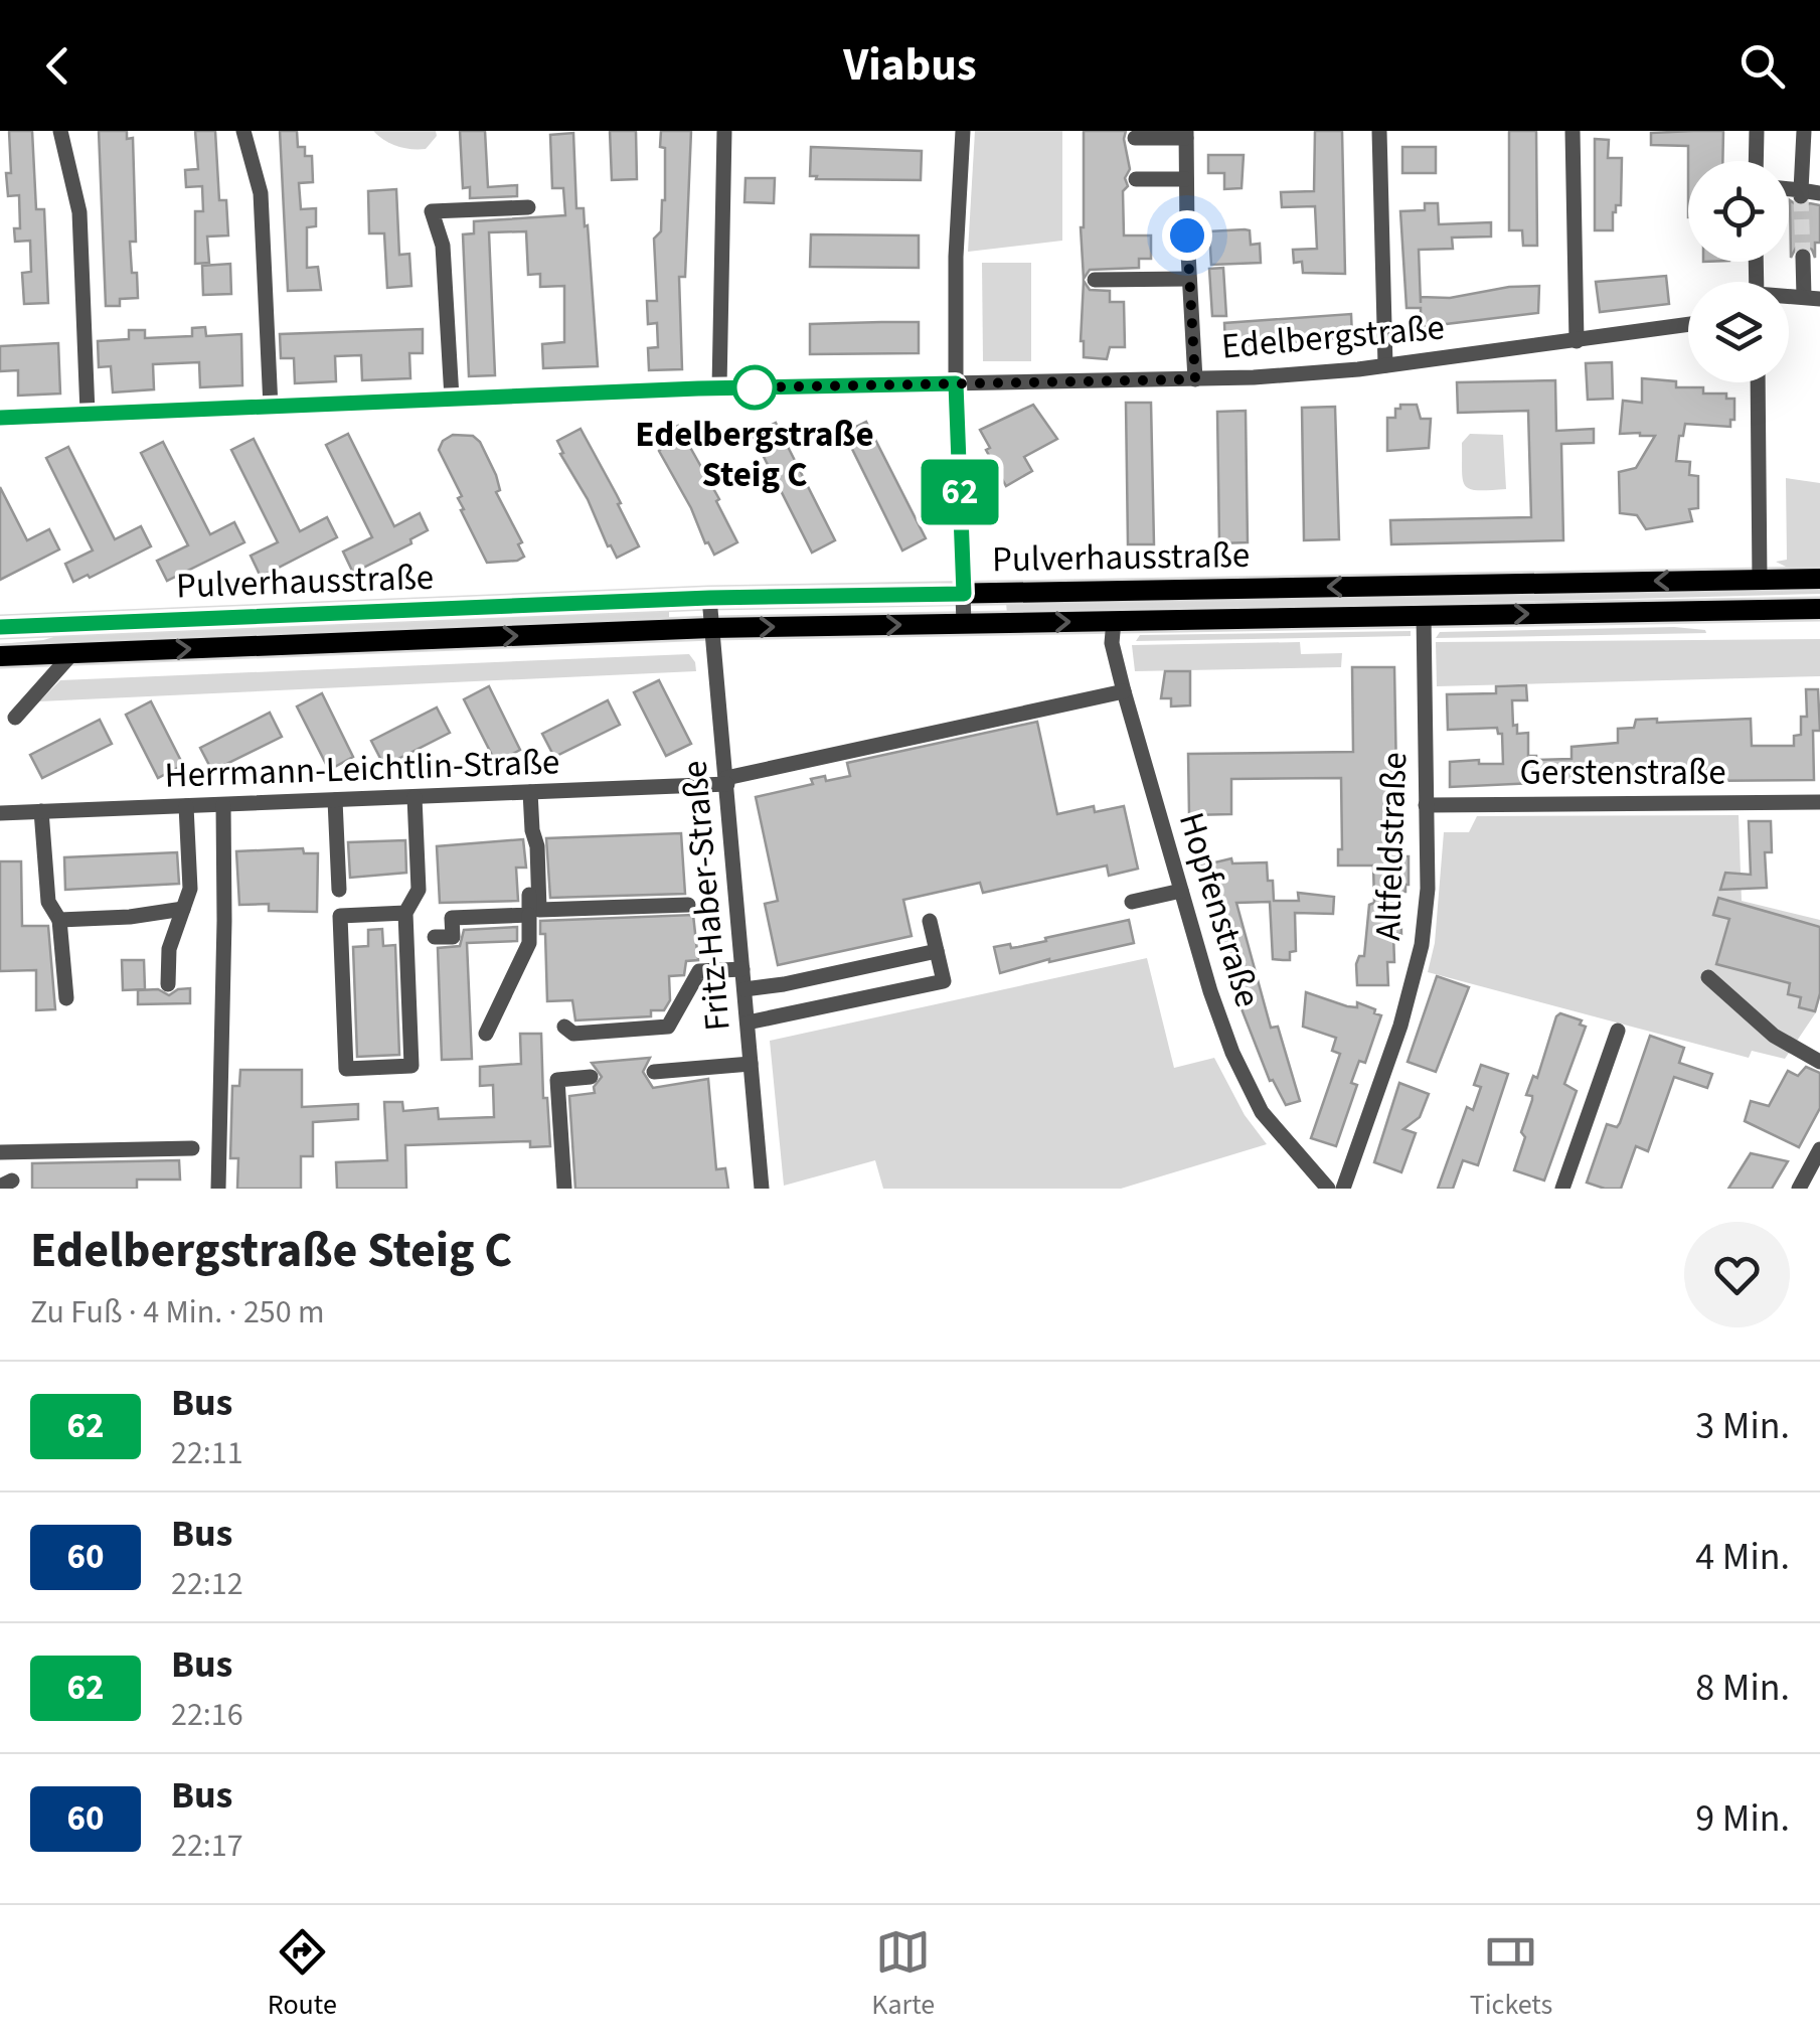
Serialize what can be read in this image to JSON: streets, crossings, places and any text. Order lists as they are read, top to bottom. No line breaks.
{"streets":{"main road":["Pulverhausstraße"],"street":["Edelbergstraße","Herrmann-Leichtlin-Straße","Gerstenstraße","Altfeldstraße","Fritz-Haber-Straße","Hopfenstraße"]},"crossings":[["Pulverhausstraße","Altfeldstraße"],["Pulverhausstraße","Fritz-Haber-Straße"],["Pulverhausstraße","Hopfenstraße"],["Herrmann-Leichtlin-Straße","Fritz-Haber-Straße"],["Herrmann-Leichtlin-Straße","Hopfenstraße"],["Gerstenstraße","Altfeldstraße"]],"places":["Edelbergstraße Steig C"],"lines":["bus line 62"],"page":{"header":"Viabus","on_map":"62","heading":["Edelbergstraße Steig C","Zu Fuß · 4 Min. · 250 m"],"list":[{"mark":"62","name":"Bus","note":"22:11","value":"3 Min."},{"mark":"60","name":"Bus","note":"22:12","value":"4 Min."},{"mark":"62","name":"Bus","note":"22:16","value":"8 Min."},{"mark":"60","name":"Bus","note":"22:17","value":"9 Min."}],"tabs":["Route","Karte","Tickets"]}}
